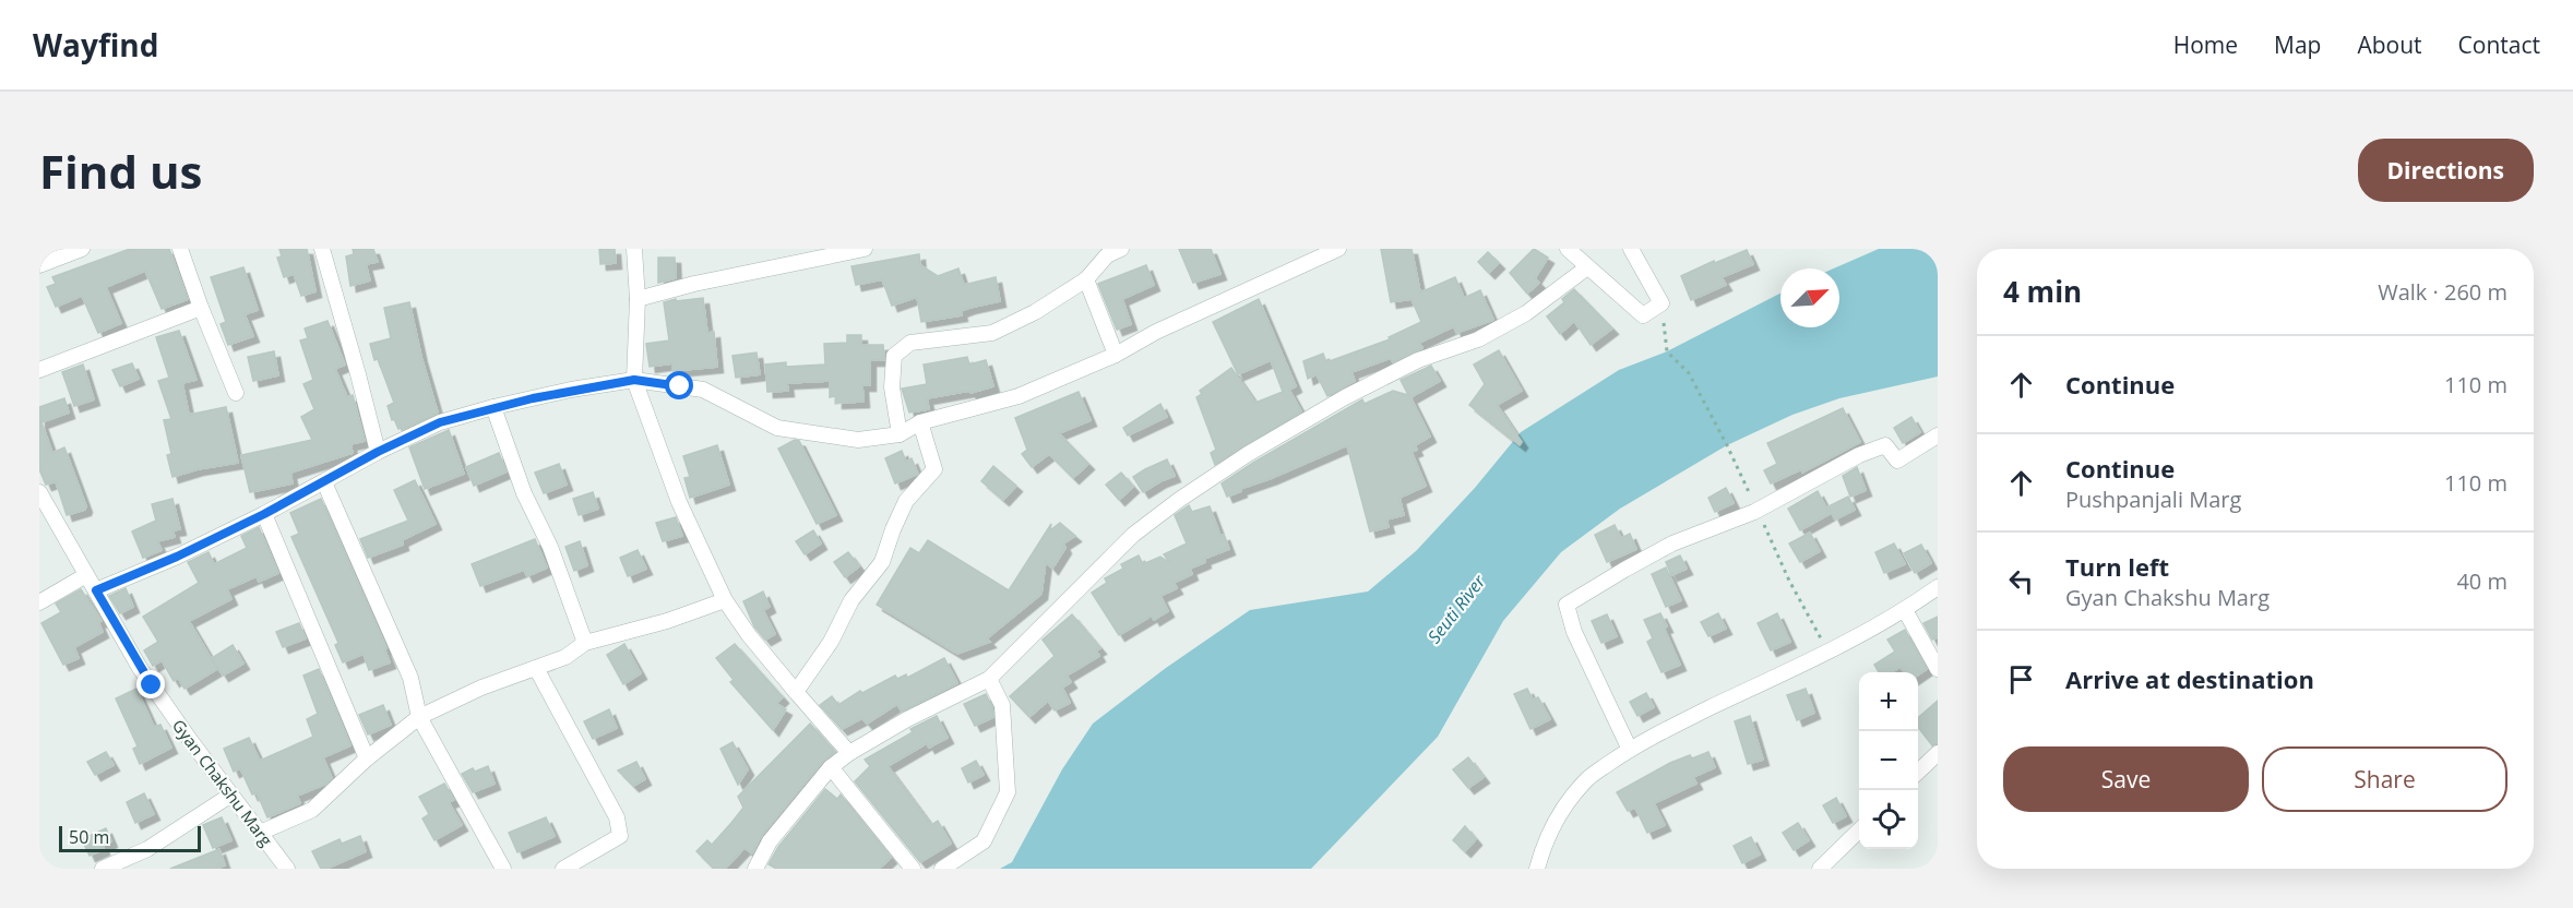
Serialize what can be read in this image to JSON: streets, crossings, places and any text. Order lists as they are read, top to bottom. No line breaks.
{"streets":{"street":["Gyan Chakshu Marg"]},"water":["Seuti River"],"scale_bar":"50 m","north":"top right","page":{"header":"Wayfind","nav":["Home","Map","About","Contact"],"buttons":["Directions",["Save","Share"]],"title":"Find us","heading":["4 min","Walk · 260 m"],"list":[["Continue","110 m"],["Continue","Pushpanjali Marg","110 m"],["Turn left","Gyan Chakshu Marg","40 m"],"Arrive at destination"],"map_buttons":["+","−"],"scale":"50 m"}}
